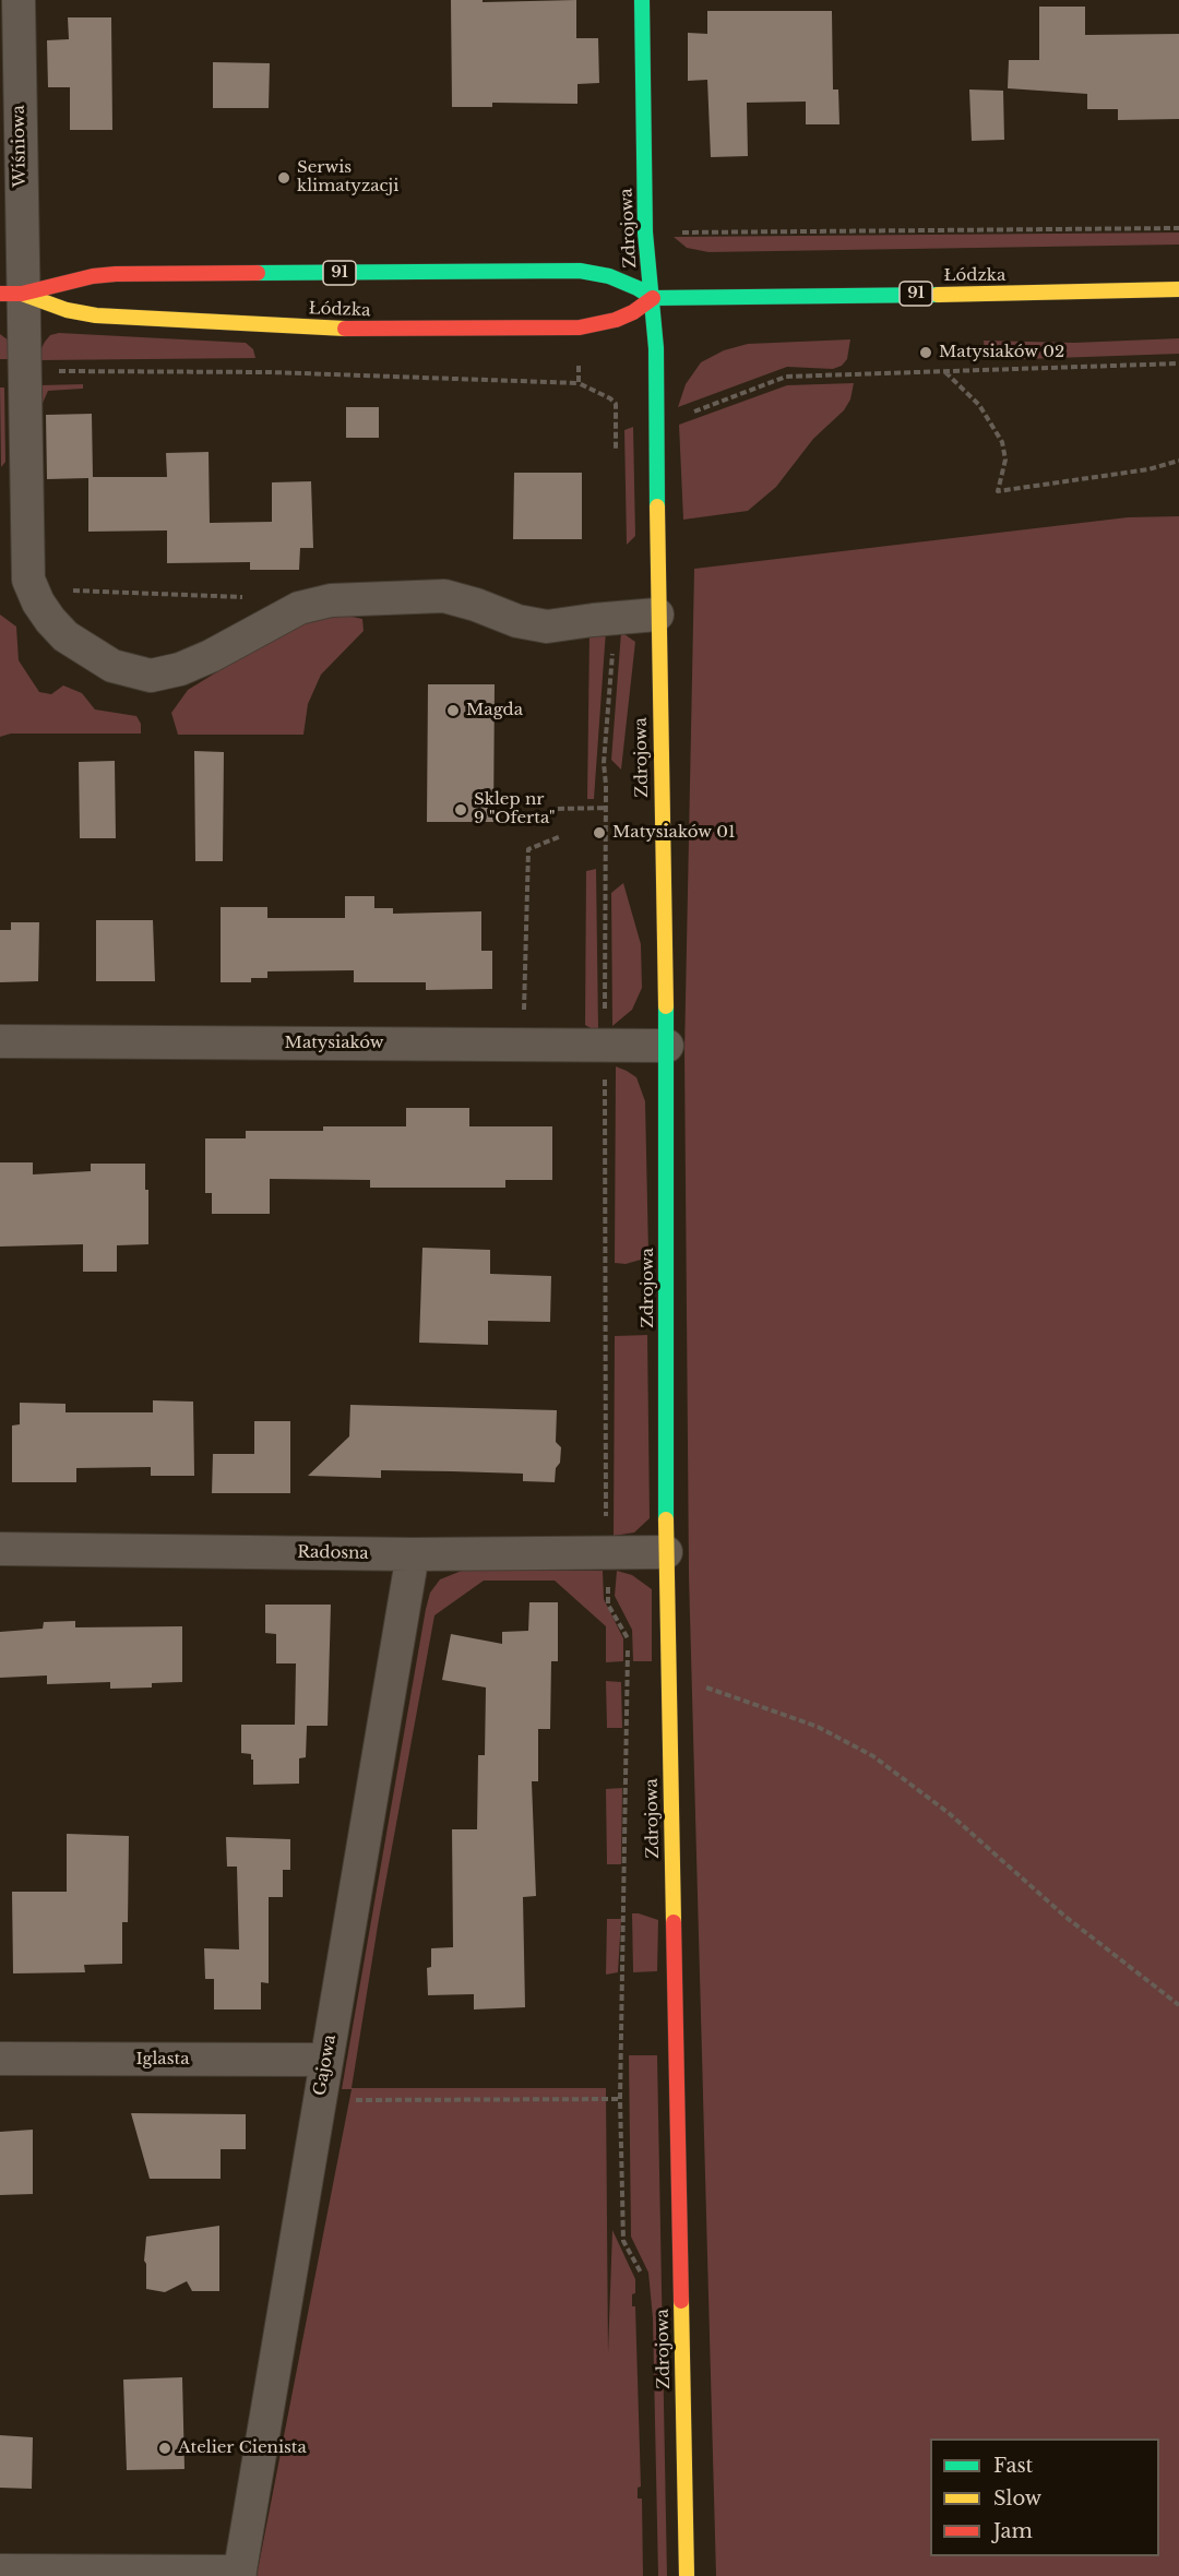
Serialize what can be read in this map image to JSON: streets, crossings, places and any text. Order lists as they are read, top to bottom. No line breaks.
{"streets":{"street":["Wiśniowa","Zdrojowa","91","Łódzka","Matysiaków","Radosna","Iglasta","Gajowa"]},"crossings":[["Wiśniowa","Łódzka"],["Zdrojowa","Łódzka"],["Zdrojowa","Matysiaków"],["Zdrojowa","Radosna"],["Radosna","Gajowa"],["Iglasta","Gajowa"]],"places":["Serwis klimatyzacji","Matysiaków 02","Magda","Sklep nr 9 \"Oferta\"","Matysiaków 01","Atelier Cienista"],"legend":["Fast","Slow","Jam"]}
